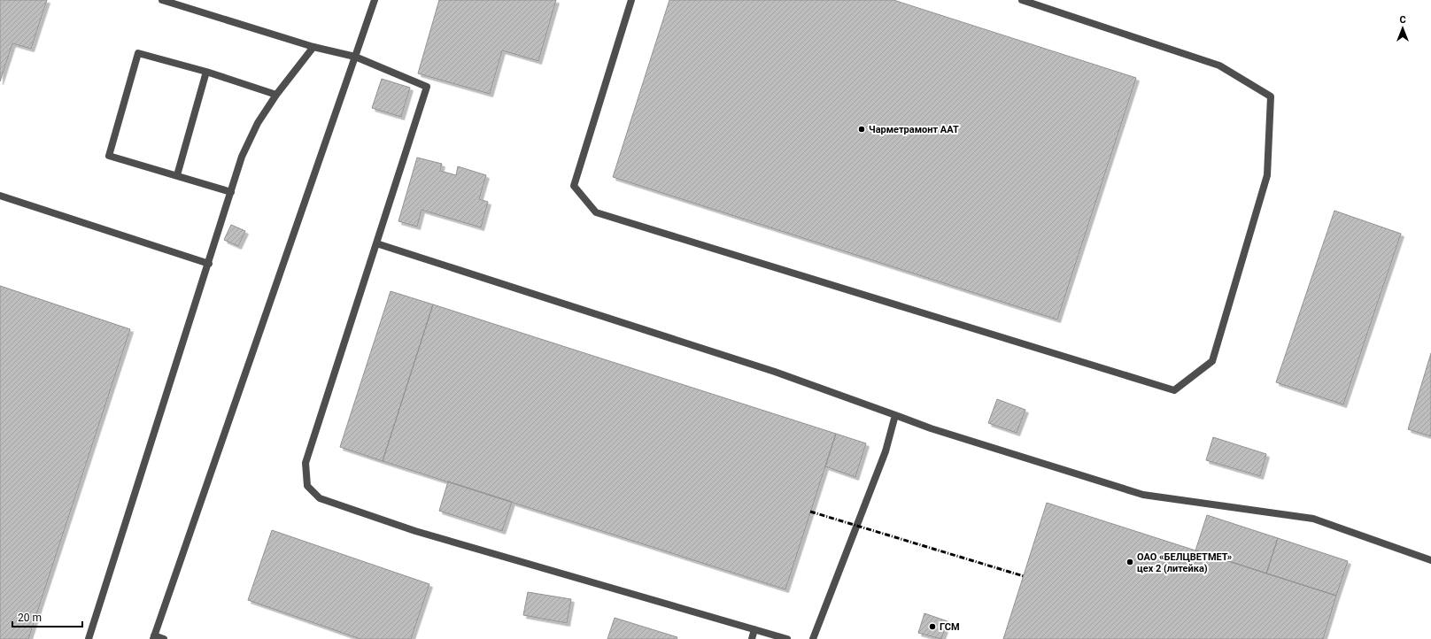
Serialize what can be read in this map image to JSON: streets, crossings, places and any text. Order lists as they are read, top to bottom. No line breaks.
{"places":["Чарметрамонт ААТ","ОАО «БЕЛЦВЕТМЕТ» цех 2 (литейка)","ГСМ"],"scale_bar":"20 m","north":"top"}
